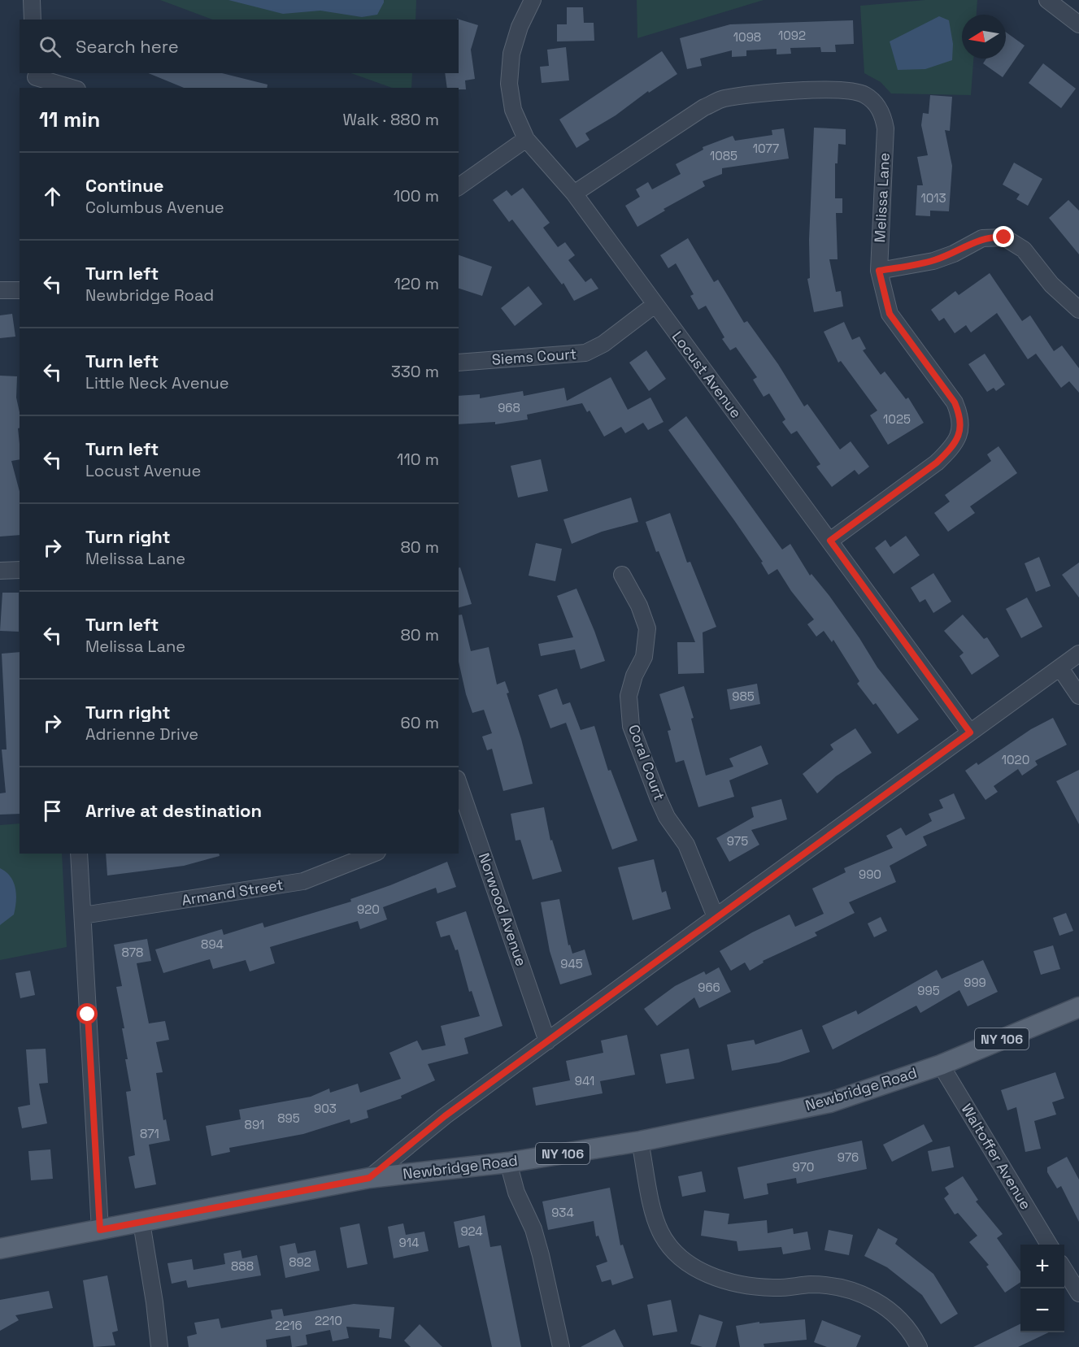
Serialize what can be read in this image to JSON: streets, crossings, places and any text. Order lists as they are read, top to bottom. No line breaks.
{"streets":{"main road":["NY 106","Newbridge Road"],"street":["Melissa Lane","Siems Court","Locust Avenue","Coral Court","Armand Street","Norwood Avenue","Waltoffer Avenue"]},"crossings":[["Melissa Lane","Locust Avenue"],["Siems Court","Locust Avenue"],["Newbridge Road","Waltoffer Avenue"]],"house_numbers":["1092","1098","1077","1085","1013","968","1025","985","1020","975","990","920","894","878","945","999","966","995","941","903","895","891","871","976","970","934","924","914","892","888","2210","2216"],"north":"left","page":{"search":"Search here","heading":["11 min","Walk · 880 m"],"list":[["Continue","Columbus Avenue","100 m"],["Turn left","Newbridge Road","120 m"],["Turn left","Little Neck Avenue","330 m"],["Turn left","Locust Avenue","110 m"],["Turn right","Melissa Lane","80 m"],["Turn left","Melissa Lane","80 m"],["Turn right","Adrienne Drive","60 m"],"Arrive at destination"],"map_buttons":["+","−"]}}
